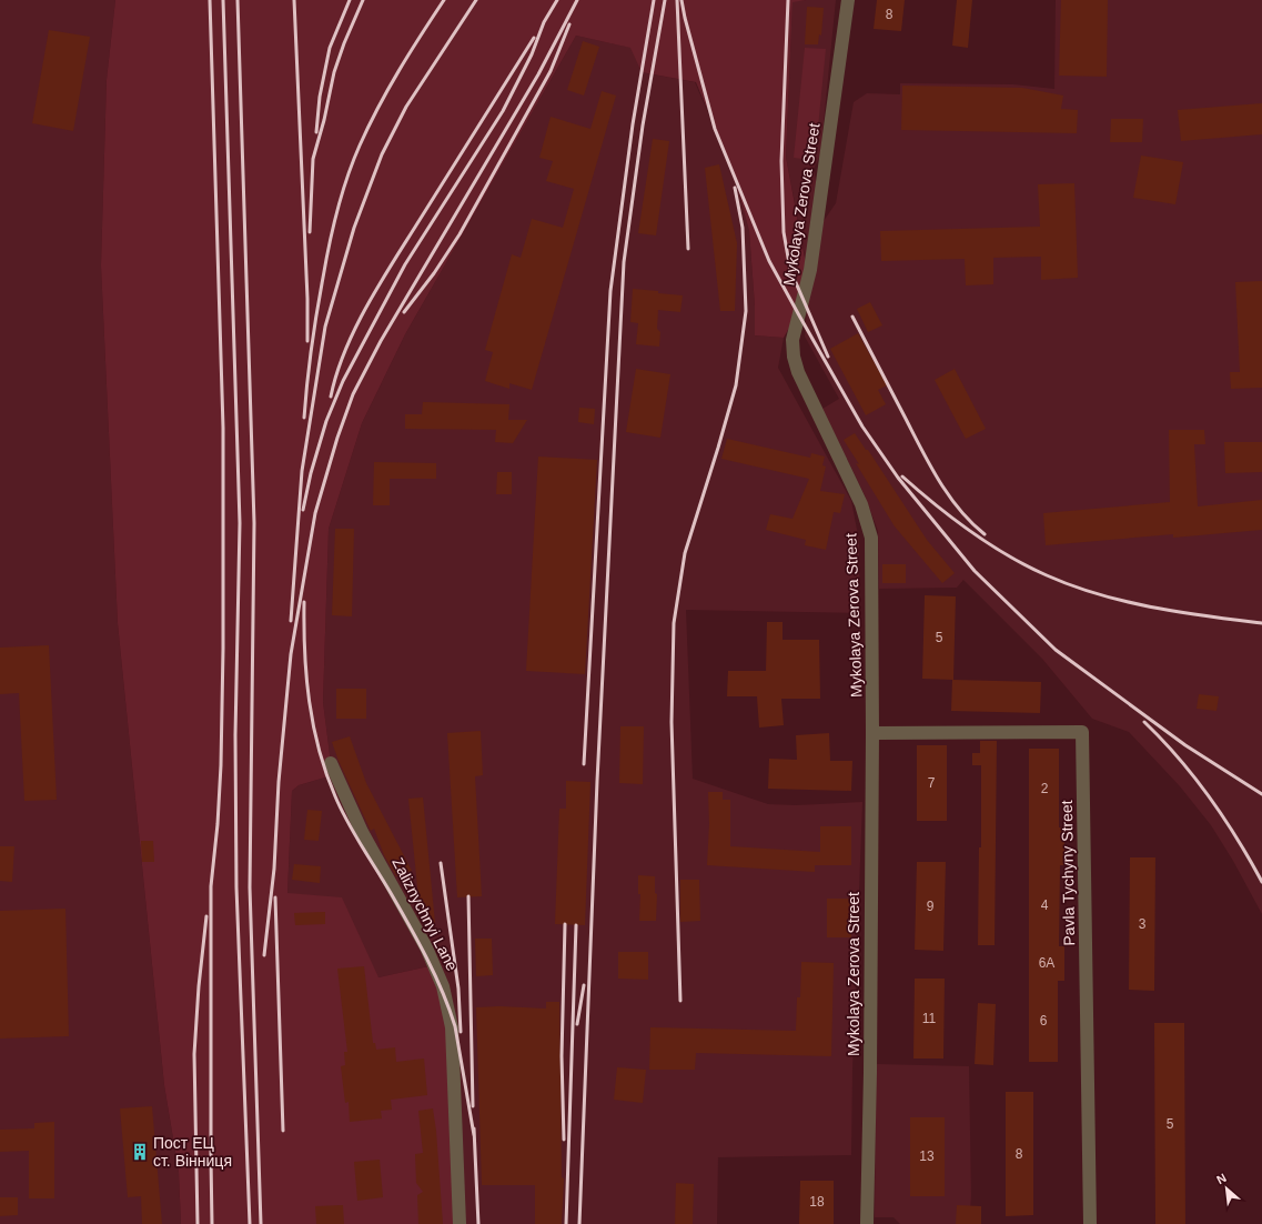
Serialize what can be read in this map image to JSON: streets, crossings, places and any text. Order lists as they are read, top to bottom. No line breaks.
{"streets":{"street":["Mykolaya Zerova Street","Pavla Tychyny Street","Zaliznychnyi Lane"]},"crossings":[["Mykolaya Zerova Street","Pavla Tychyny Street"]],"places":{"building":["Пост ЕЦ ст. Вінниця"]},"house_numbers":["8","5","7","2","4","9","3","6А","11","6","5","8","13","18"],"north":"top left"}
